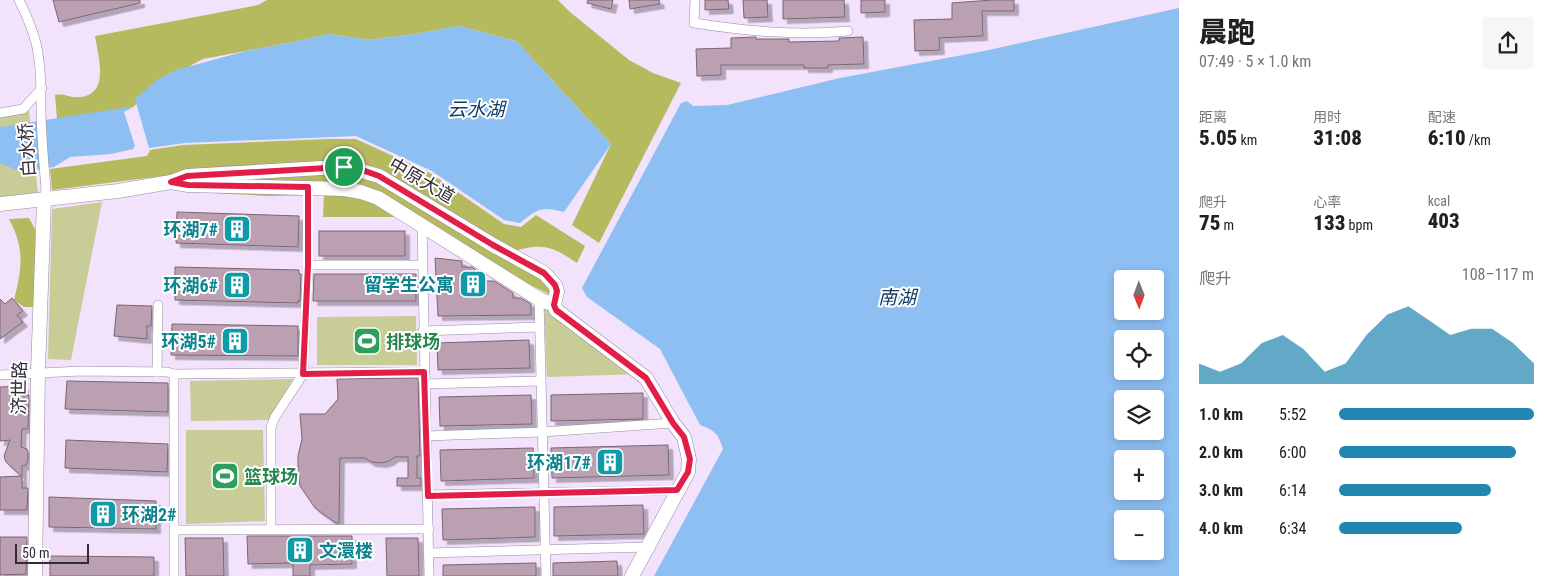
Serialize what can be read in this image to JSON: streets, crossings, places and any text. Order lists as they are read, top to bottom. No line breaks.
{"streets":{"main road":["中原大道","济世路"],"street":["白水桥"]},"crossings":[["白水桥","中原大道"],["白水桥","济世路"],["中原大道","济世路"]],"water":["云水湖","南湖"],"places":{"building":["环湖7#","留学生公寓","环湖6#","环湖5#","环湖17#","环湖2#","文澴楼"],"sports":["排球场","篮球场"]},"scale_bar":"50 m","north":"bottom","page":{"heading":["晨跑","07:49 · 5 × 1.0 km"],"stats":[["距离","5.05 km"],["用时","31:08"],["配速","6:10 /km"],["爬升","75 m"],["心率","133 bpm"],["kcal","403"]],"chart":["爬升","108–117 m"],"map_buttons":["+","−"],"list":[{"name":"1.0 km","note":"5:52"},{"name":"2.0 km","note":"6:00"},{"name":"3.0 km","note":"6:14"},{"name":"4.0 km","note":"6:34"}],"scale":"50 m"}}
